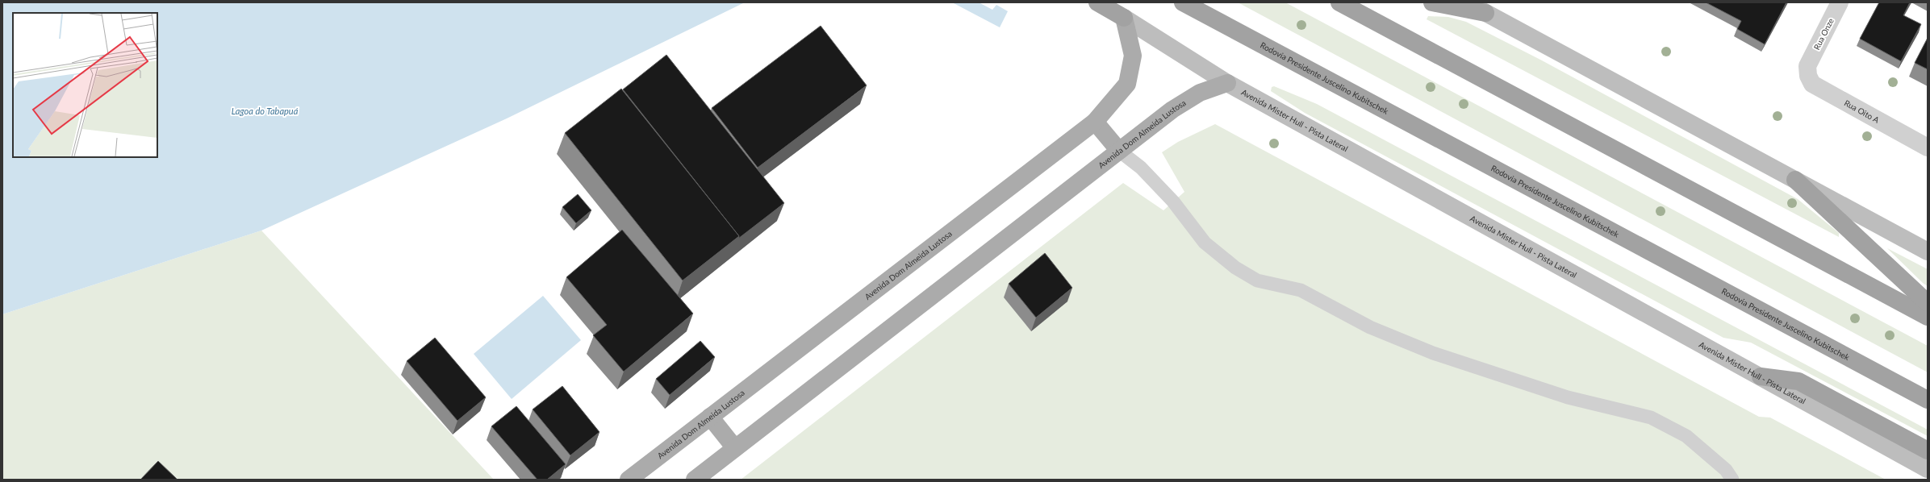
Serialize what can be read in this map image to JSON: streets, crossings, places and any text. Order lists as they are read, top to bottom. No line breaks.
{"streets":{"highway":["Rodovia Presidente Juscelino Kubitschek"],"main road":["Avenida Mister Hull - Pista Lateral","Avenida Dom Almeida Lustosa"],"street":["Rua Onze","Rua Oito A"]},"crossings":[["Rua Onze","Rua Oito A"],["Avenida Mister Hull - Pista Lateral","Avenida Dom Almeida Lustosa"]],"water":["Lagoa do Tabapuá"]}
